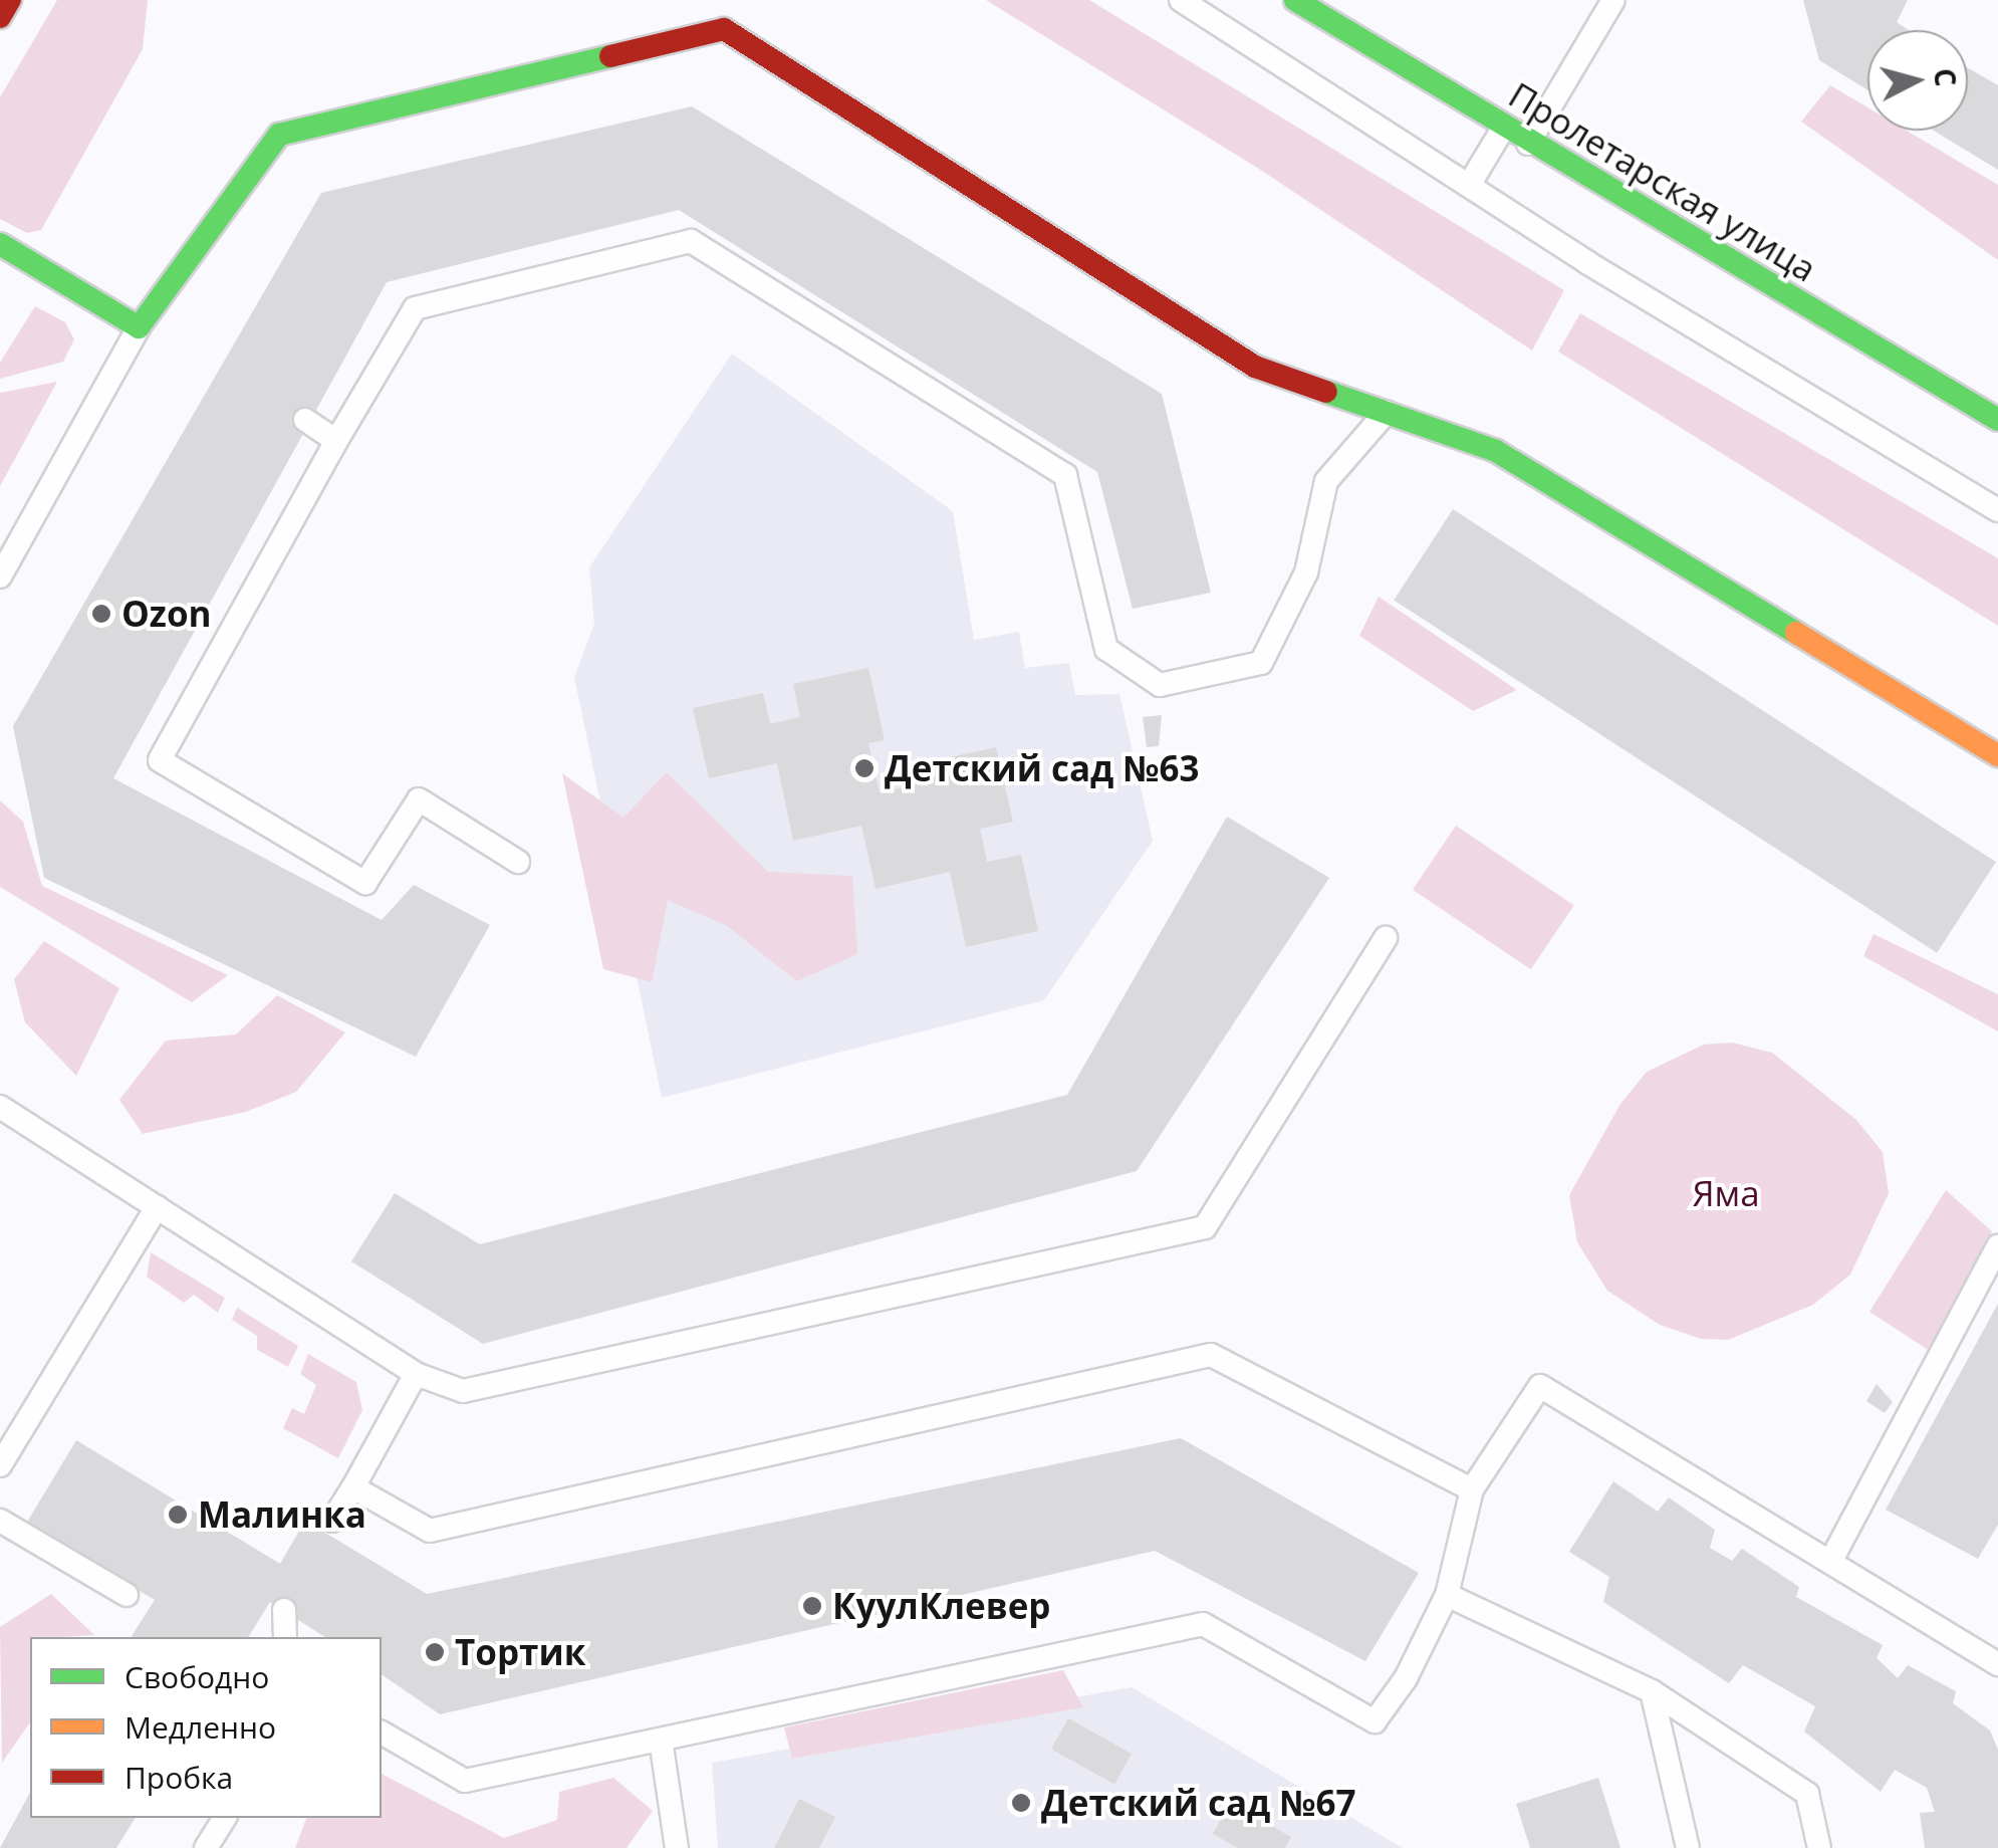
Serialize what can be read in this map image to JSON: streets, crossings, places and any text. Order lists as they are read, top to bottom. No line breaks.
{"streets":{"street":["Пролетарская улица"]},"parks":["Яма"],"places":["Ozon","Детский сад №63","Малинка","КуулКлевер","Тортик","Детский сад №67"],"legend":["Свободно","Медленно","Пробка"],"north":"right"}
